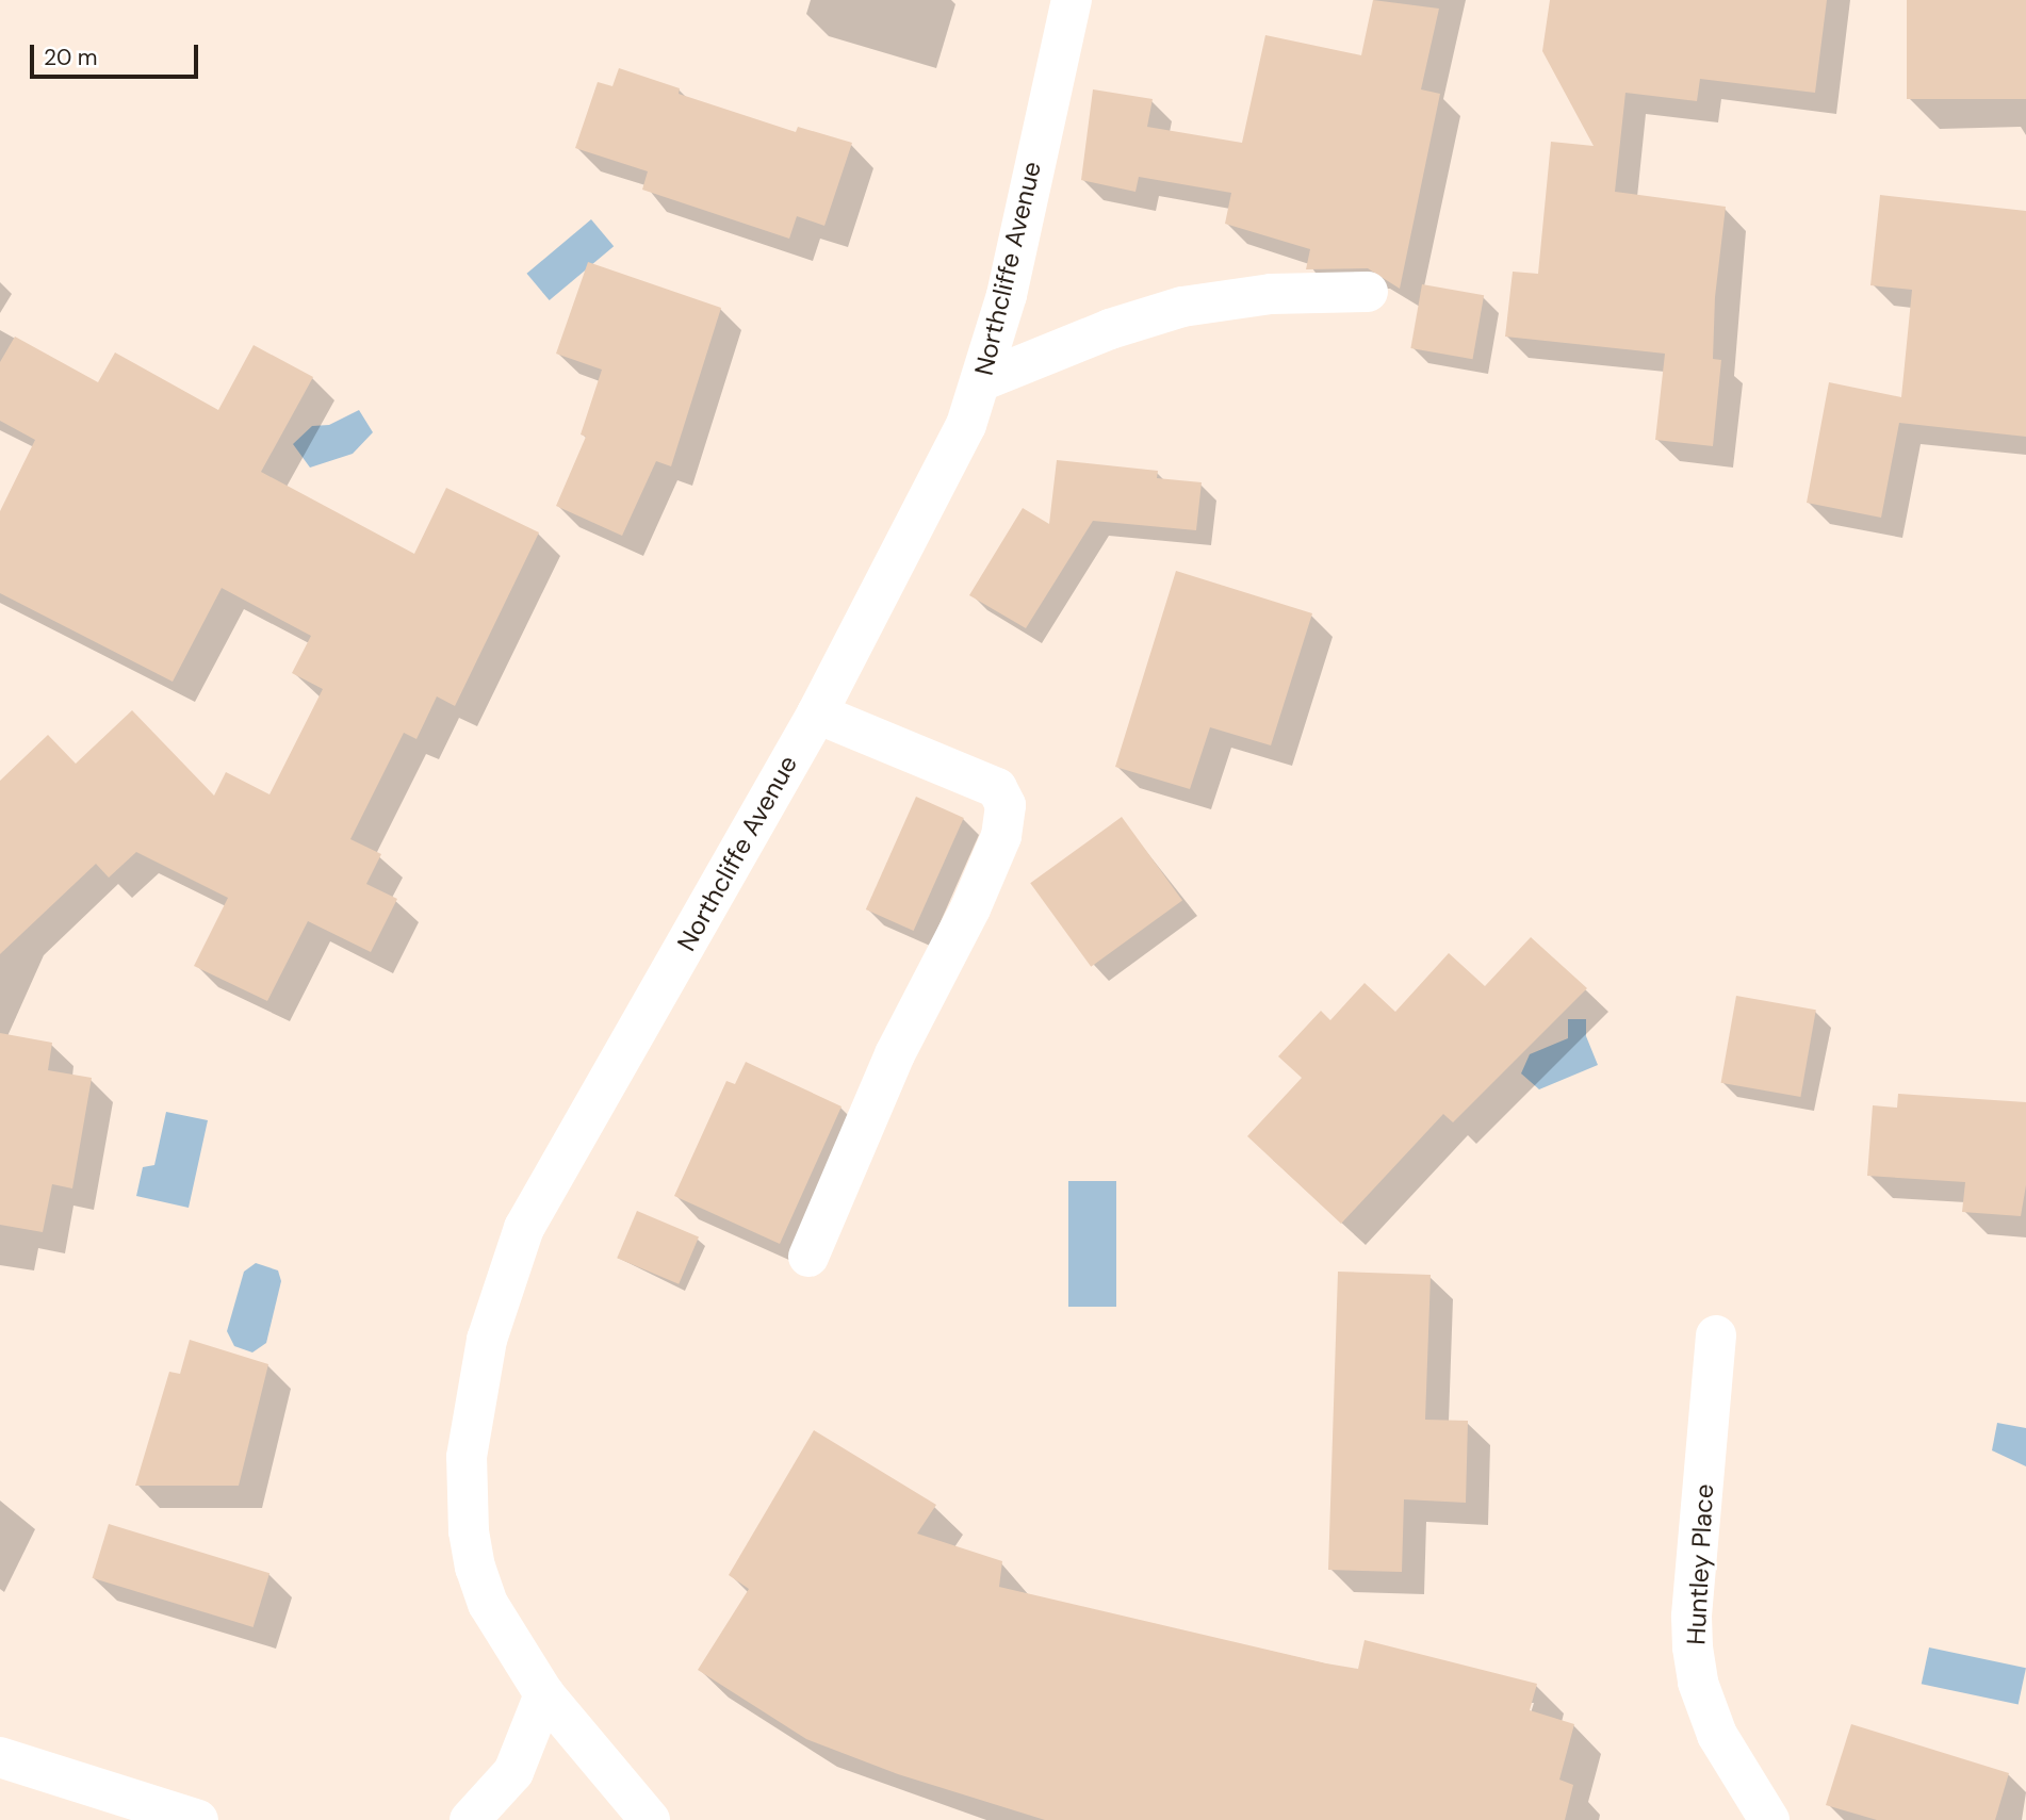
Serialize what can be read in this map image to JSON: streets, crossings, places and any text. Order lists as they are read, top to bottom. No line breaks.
{"streets":{"street":["Northcliffe Avenue","Huntley Place"]},"scale_bar":"20 m"}
